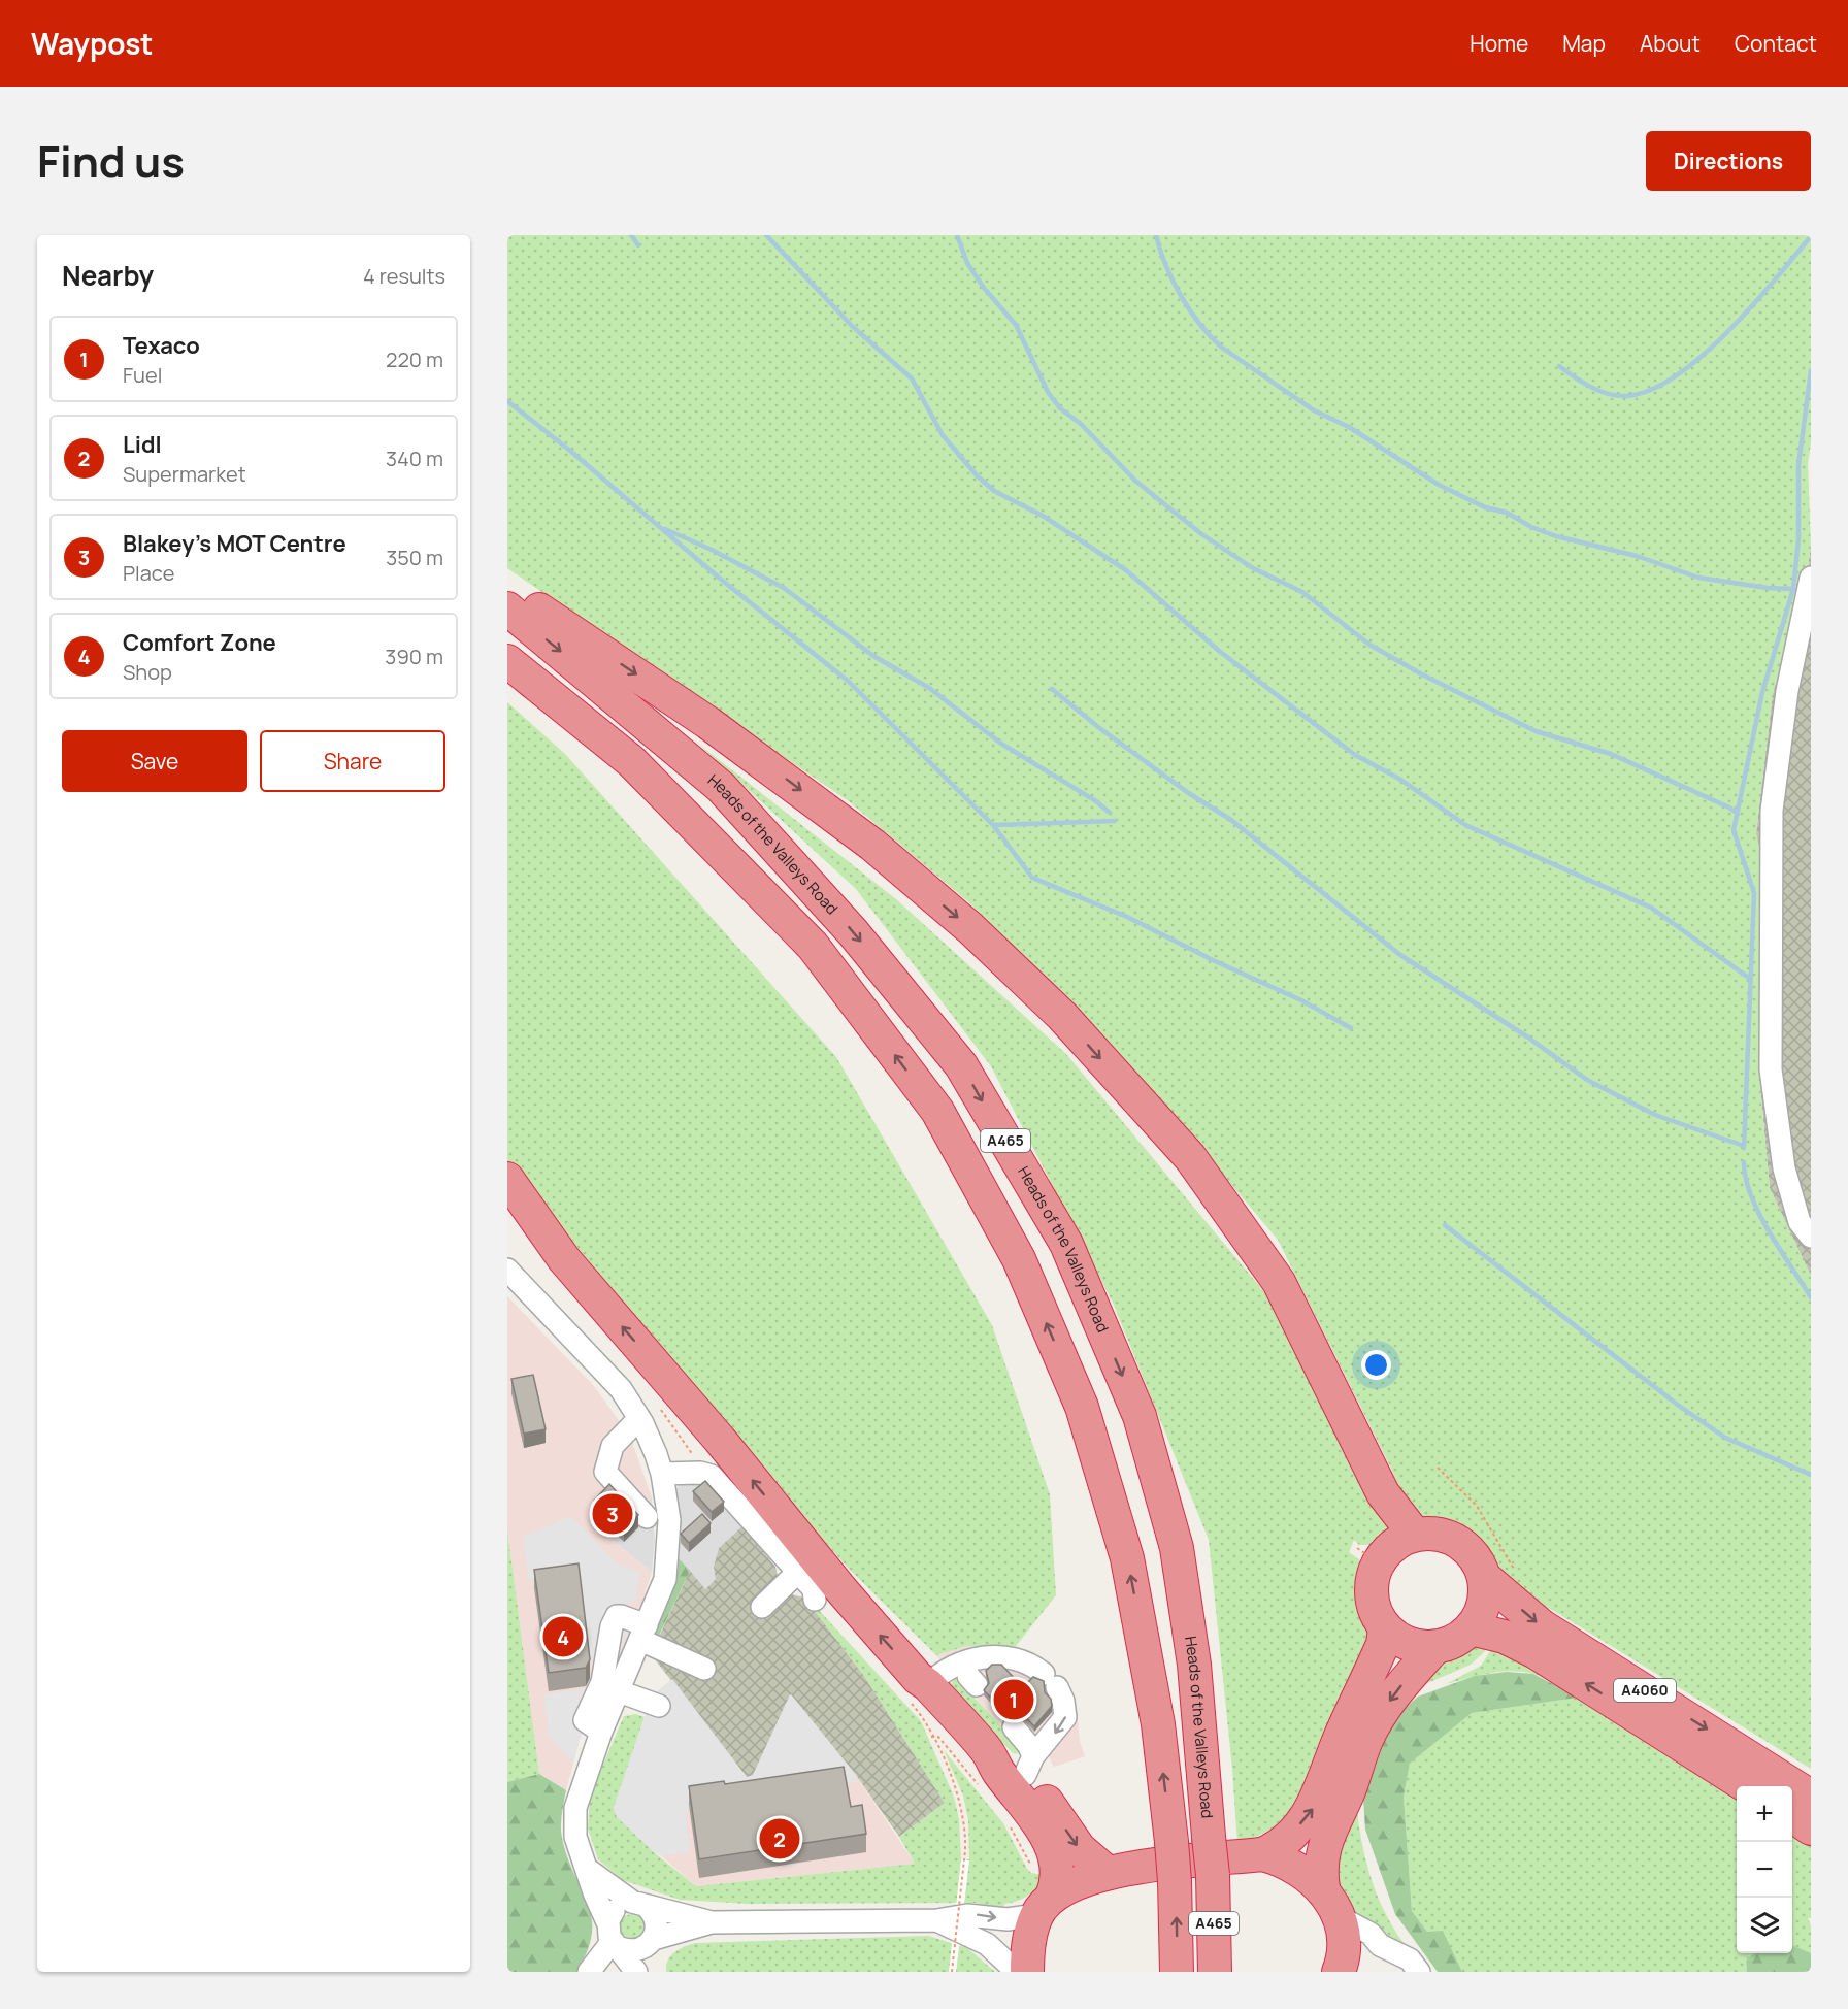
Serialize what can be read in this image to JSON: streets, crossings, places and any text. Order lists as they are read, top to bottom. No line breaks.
{"streets":{"highway":["Heads of the Valleys Road","A465","A4060"]},"page":{"header":"Waypost","nav":["Home","Map","About","Contact"],"title":"Find us","buttons":["Directions",["Save","Share"]],"heading":["Nearby","4 results"],"list":[{"mark":"1","name":"Texaco","note":"Fuel","value":"220 m"},{"mark":"2","name":"Lidl","note":"Supermarket","value":"340 m"},{"mark":"3","name":"Blakey's MOT Centre","note":"Place","value":"350 m"},{"mark":"4","name":"Comfort Zone","note":"Shop","value":"390 m"}],"pins":["3","4","1","2"],"map_buttons":["+","−"]}}
